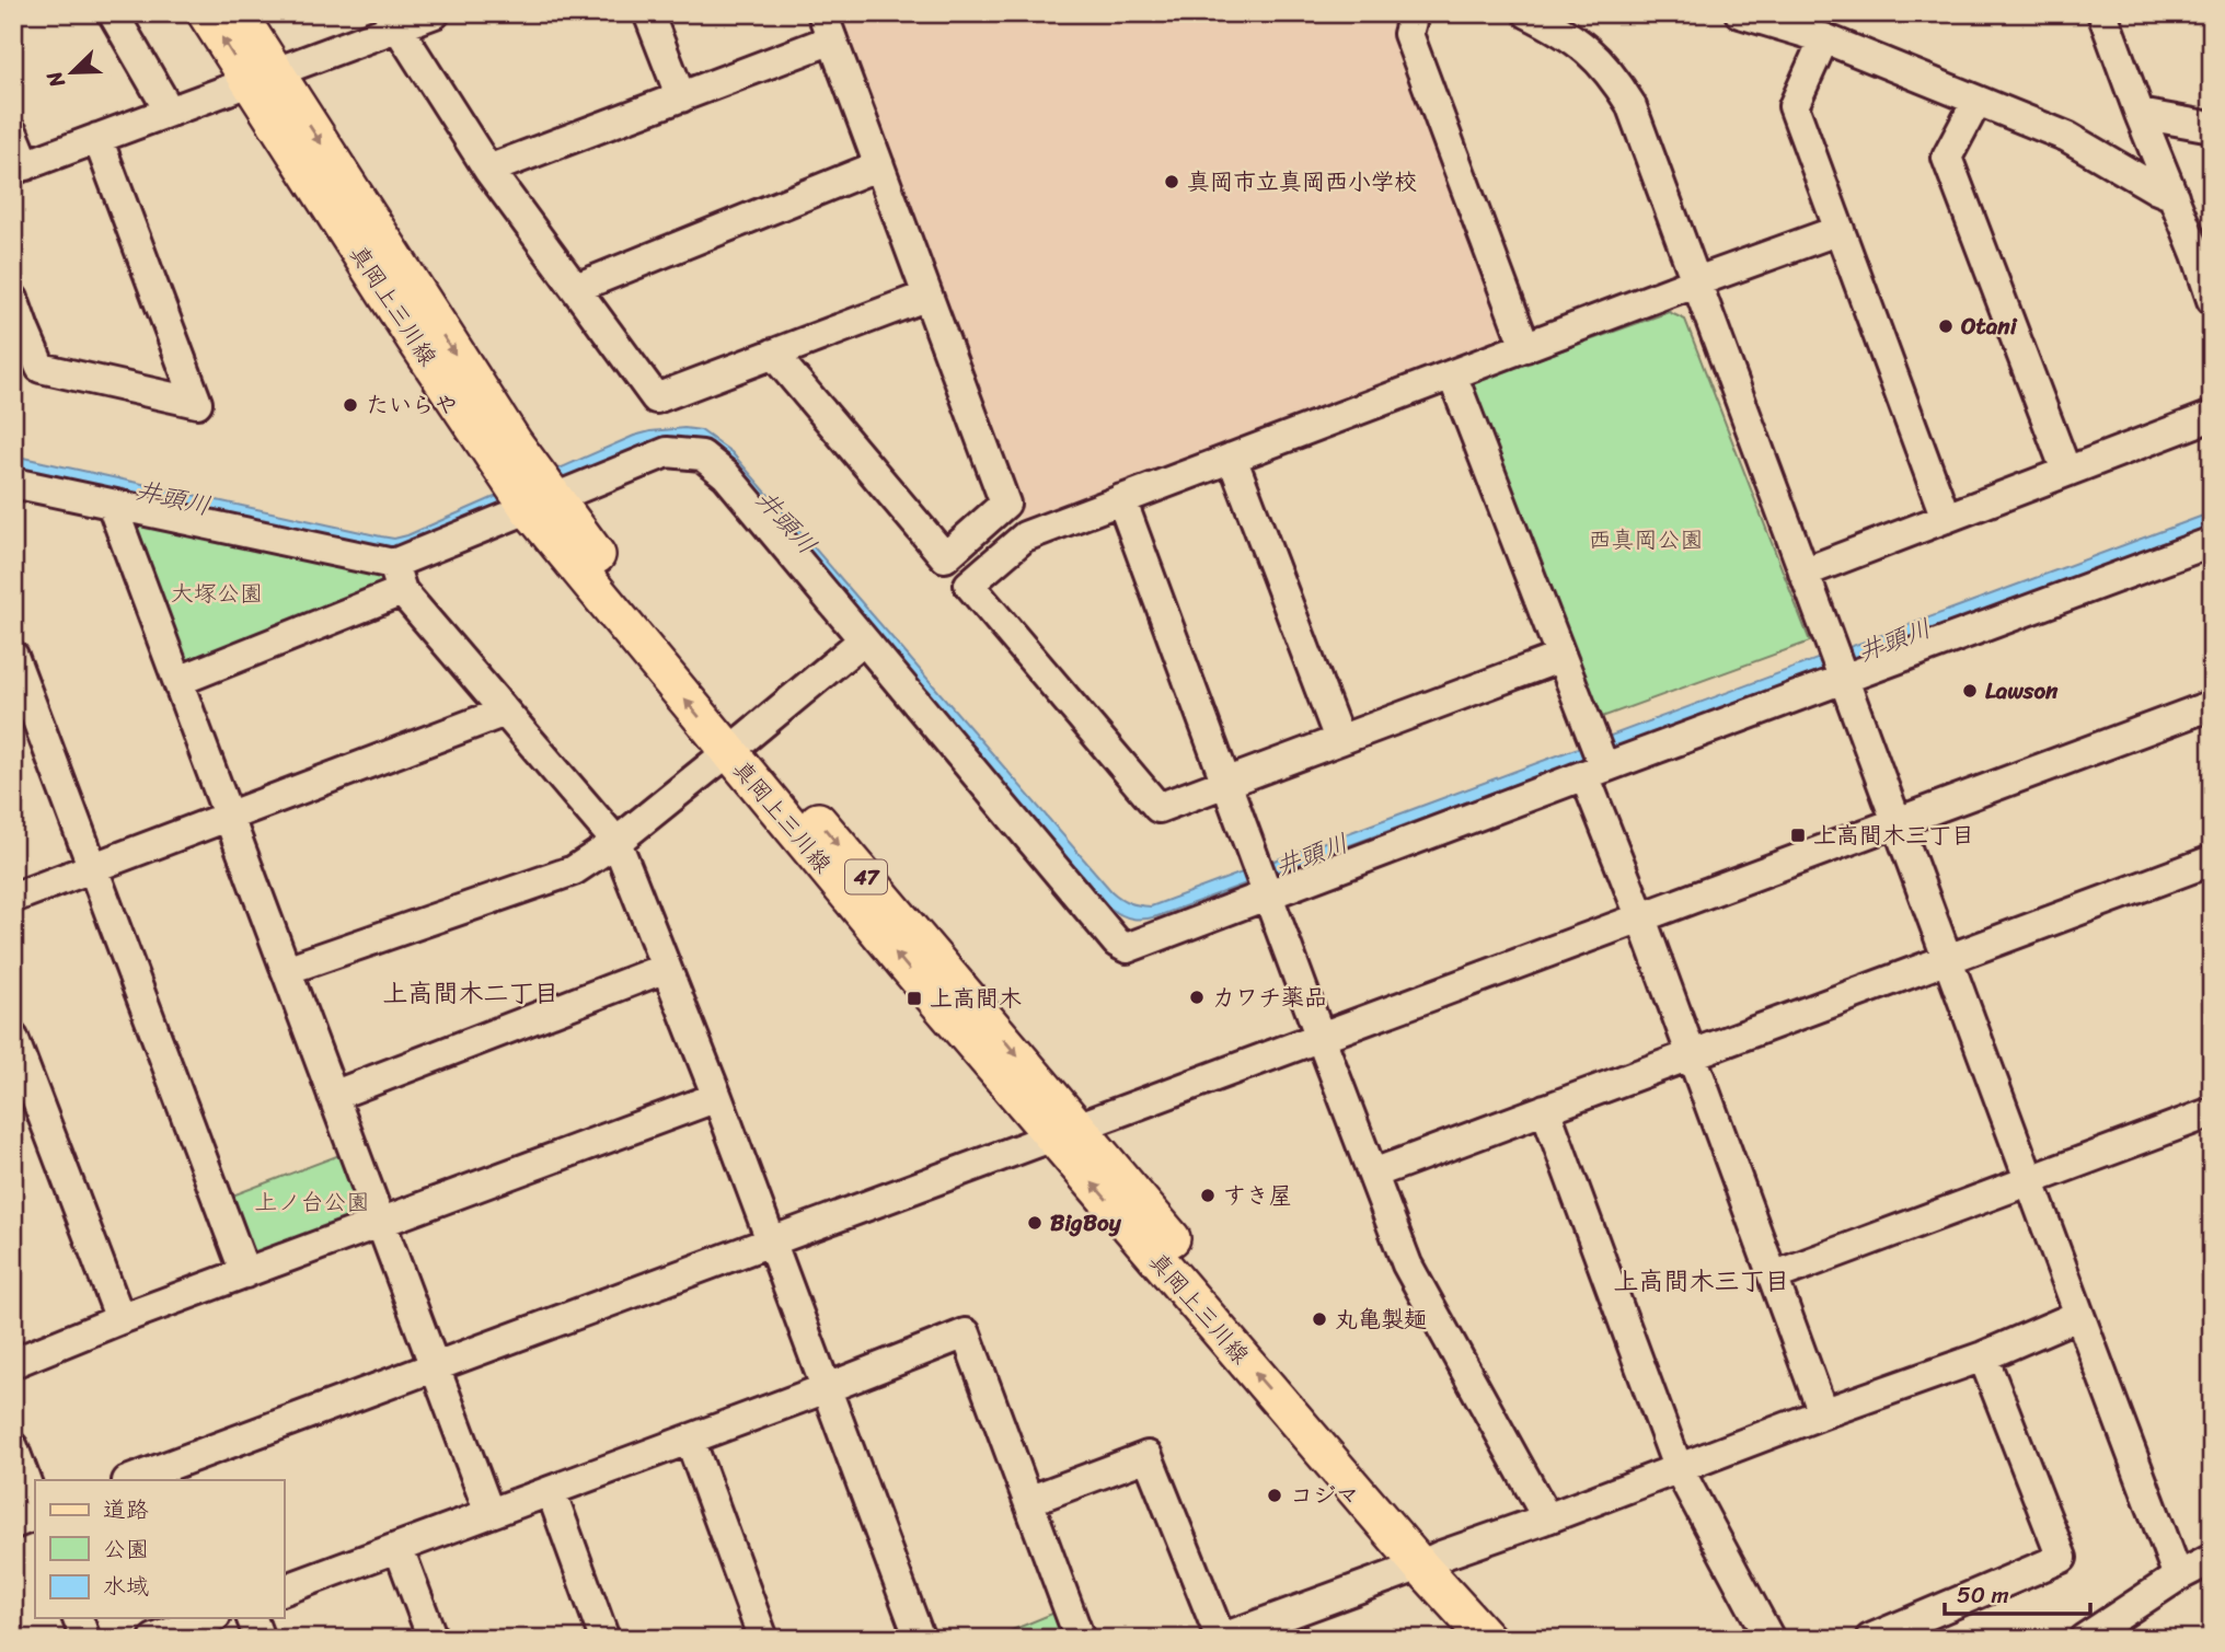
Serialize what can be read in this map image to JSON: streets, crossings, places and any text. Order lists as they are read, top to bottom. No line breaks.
{"streets":{"main road":["真岡上三川線","47"]},"districts":["上高間木二丁目","上高間木三丁目"],"water":["井頭川"],"parks":["西真岡公園","大塚公園","上ノ台公園"],"places":{"other":["真岡市立真岡西小学校","Otani","たいらや","Lawson","カワチ薬品","すき屋","BigBoy","丸亀製麺","コジマ"],"transit":["上高間木三丁目","上高間木"]},"legend":["道路","公園","水域"],"scale_bar":"50 m","north":"bottom left"}
